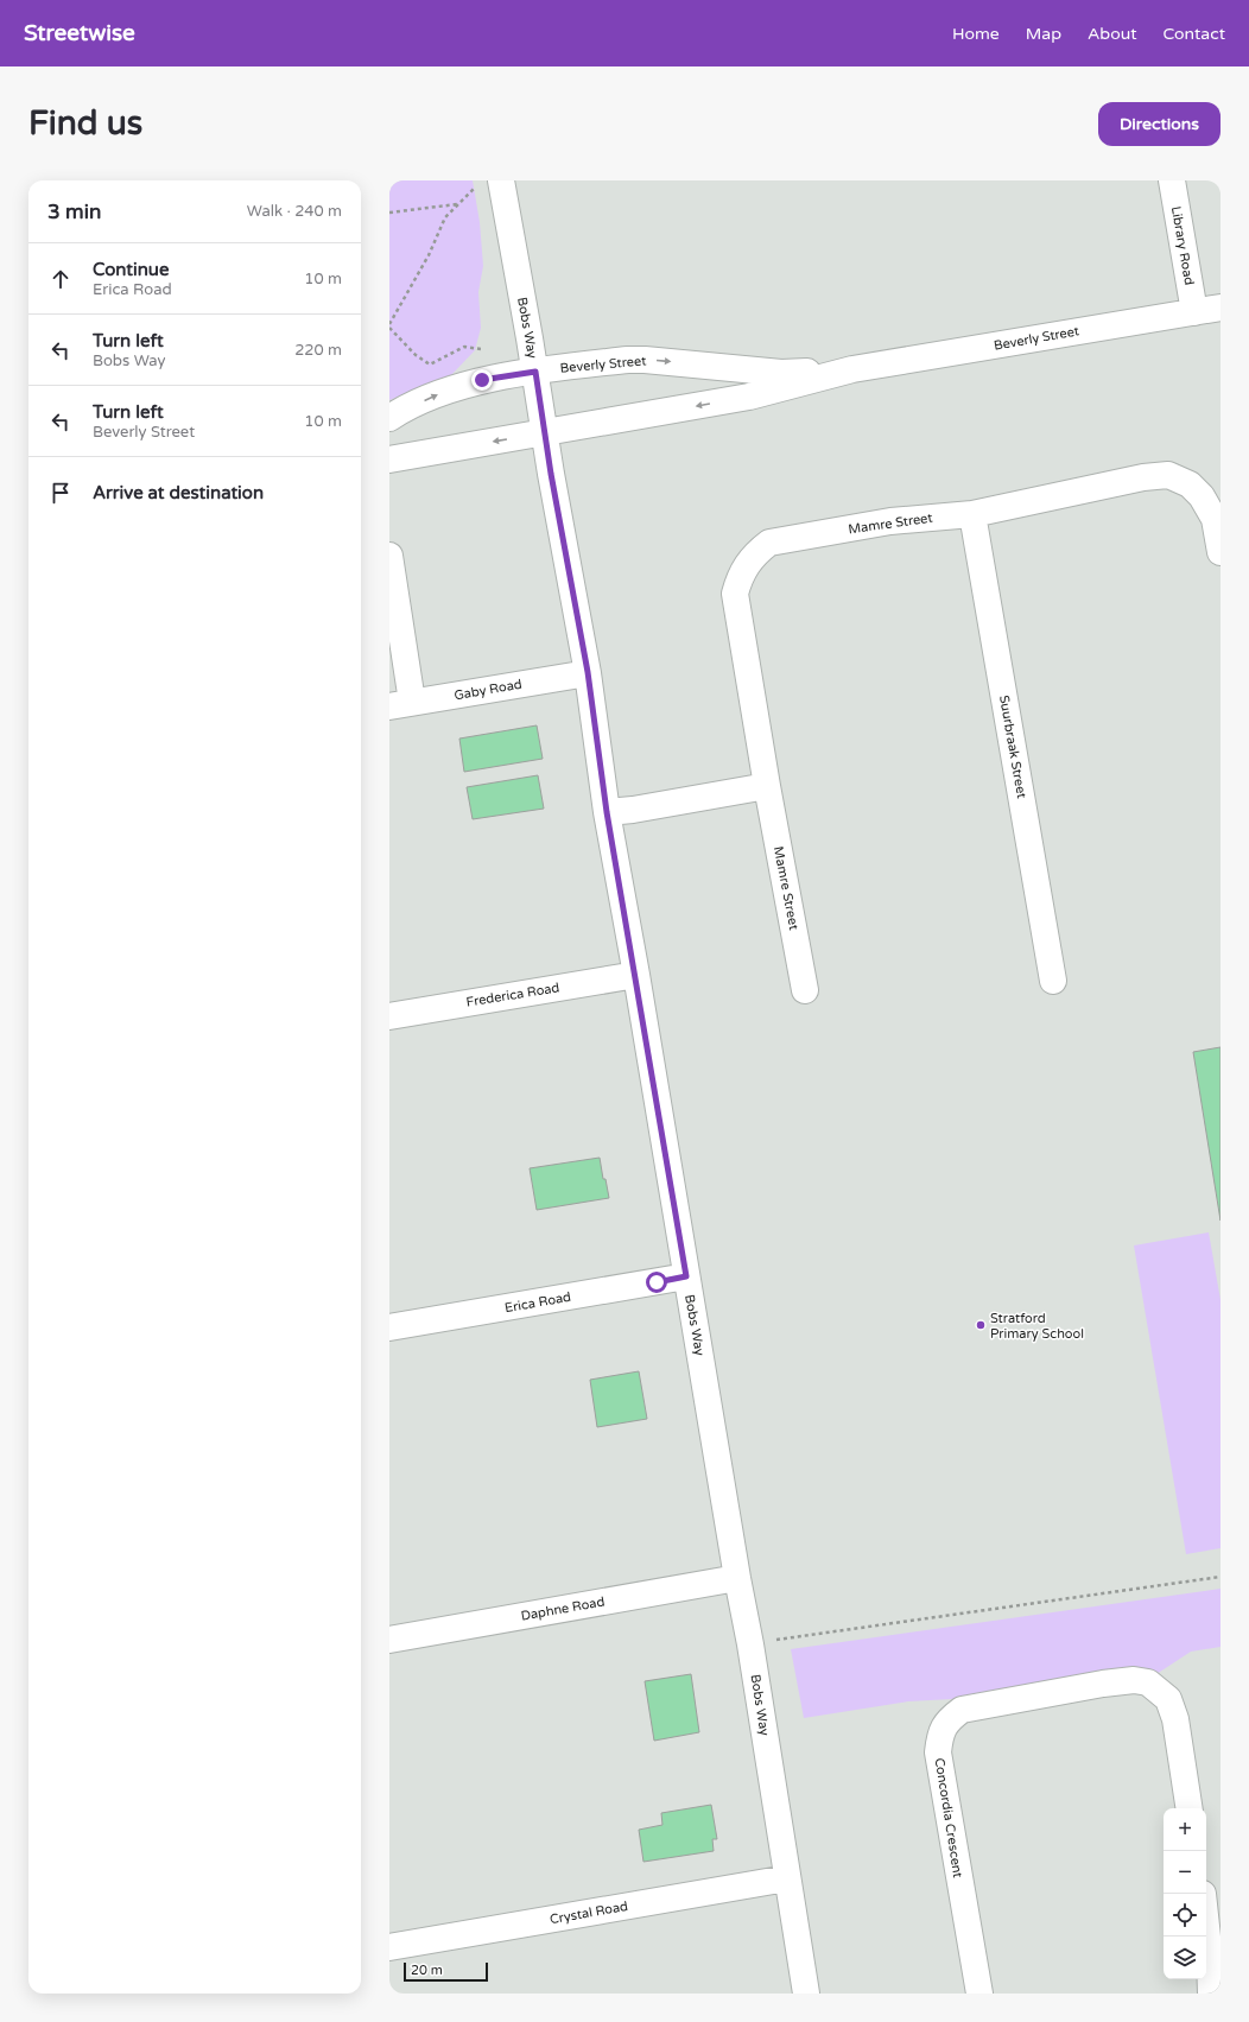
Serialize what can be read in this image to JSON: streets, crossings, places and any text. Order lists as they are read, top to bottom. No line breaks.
{"streets":{"street":["Library Road","Bobs Way","Beverly Street","Mamre Street","Gaby Road","Suurbraak Street","Frederica Road","Erica Road","Daphne Road","Concordia Crescent","Crystal Road"]},"crossings":[["Library Road","Beverly Street"],["Bobs Way","Beverly Street"],["Bobs Way","Gaby Road"],["Bobs Way","Frederica Road"],["Bobs Way","Erica Road"],["Bobs Way","Daphne Road"],["Bobs Way","Crystal Road"],["Mamre Street","Suurbraak Street"]],"places":["Stratford Primary School"],"scale_bar":"20 m","page":{"header":"Streetwise","nav":["Home","Map","About","Contact"],"buttons":"Directions","title":"Find us","heading":["3 min","Walk · 240 m"],"list":[["Continue","Erica Road","10 m"],["Turn left","Bobs Way","220 m"],["Turn left","Beverly Street","10 m"],"Arrive at destination"],"map_buttons":["+","−"],"scale":"20 m"}}
